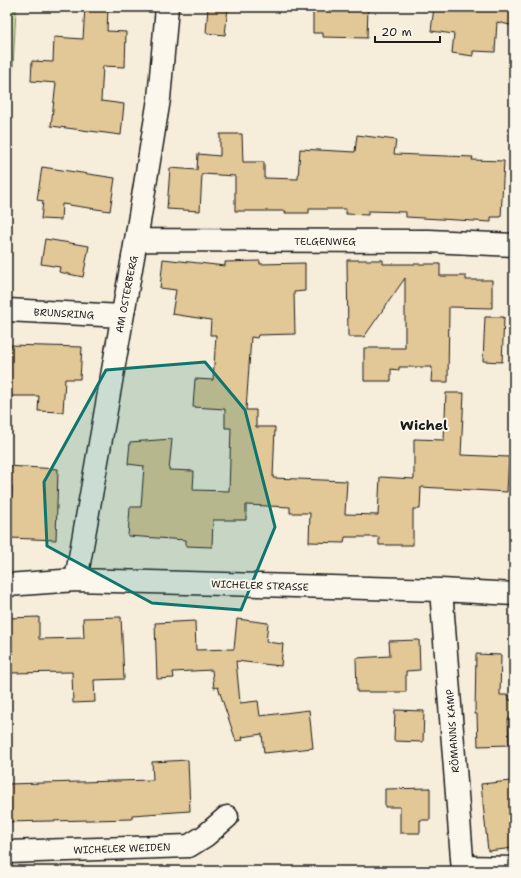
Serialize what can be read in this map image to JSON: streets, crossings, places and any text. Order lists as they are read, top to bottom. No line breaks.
{"streets":{"street":["TELGENWEG","AM OSTERBERG","BRUNSRING","WICHELER STRASSE","RÖMANNS KAMP","WICHELER WEIDEN"]},"crossings":[["TELGENWEG","AM OSTERBERG"],["AM OSTERBERG","BRUNSRING"],["AM OSTERBERG","WICHELER STRASSE"],["WICHELER STRASSE","RÖMANNS KAMP"]],"districts":["Wichel"],"scale_bar":"20 m"}
